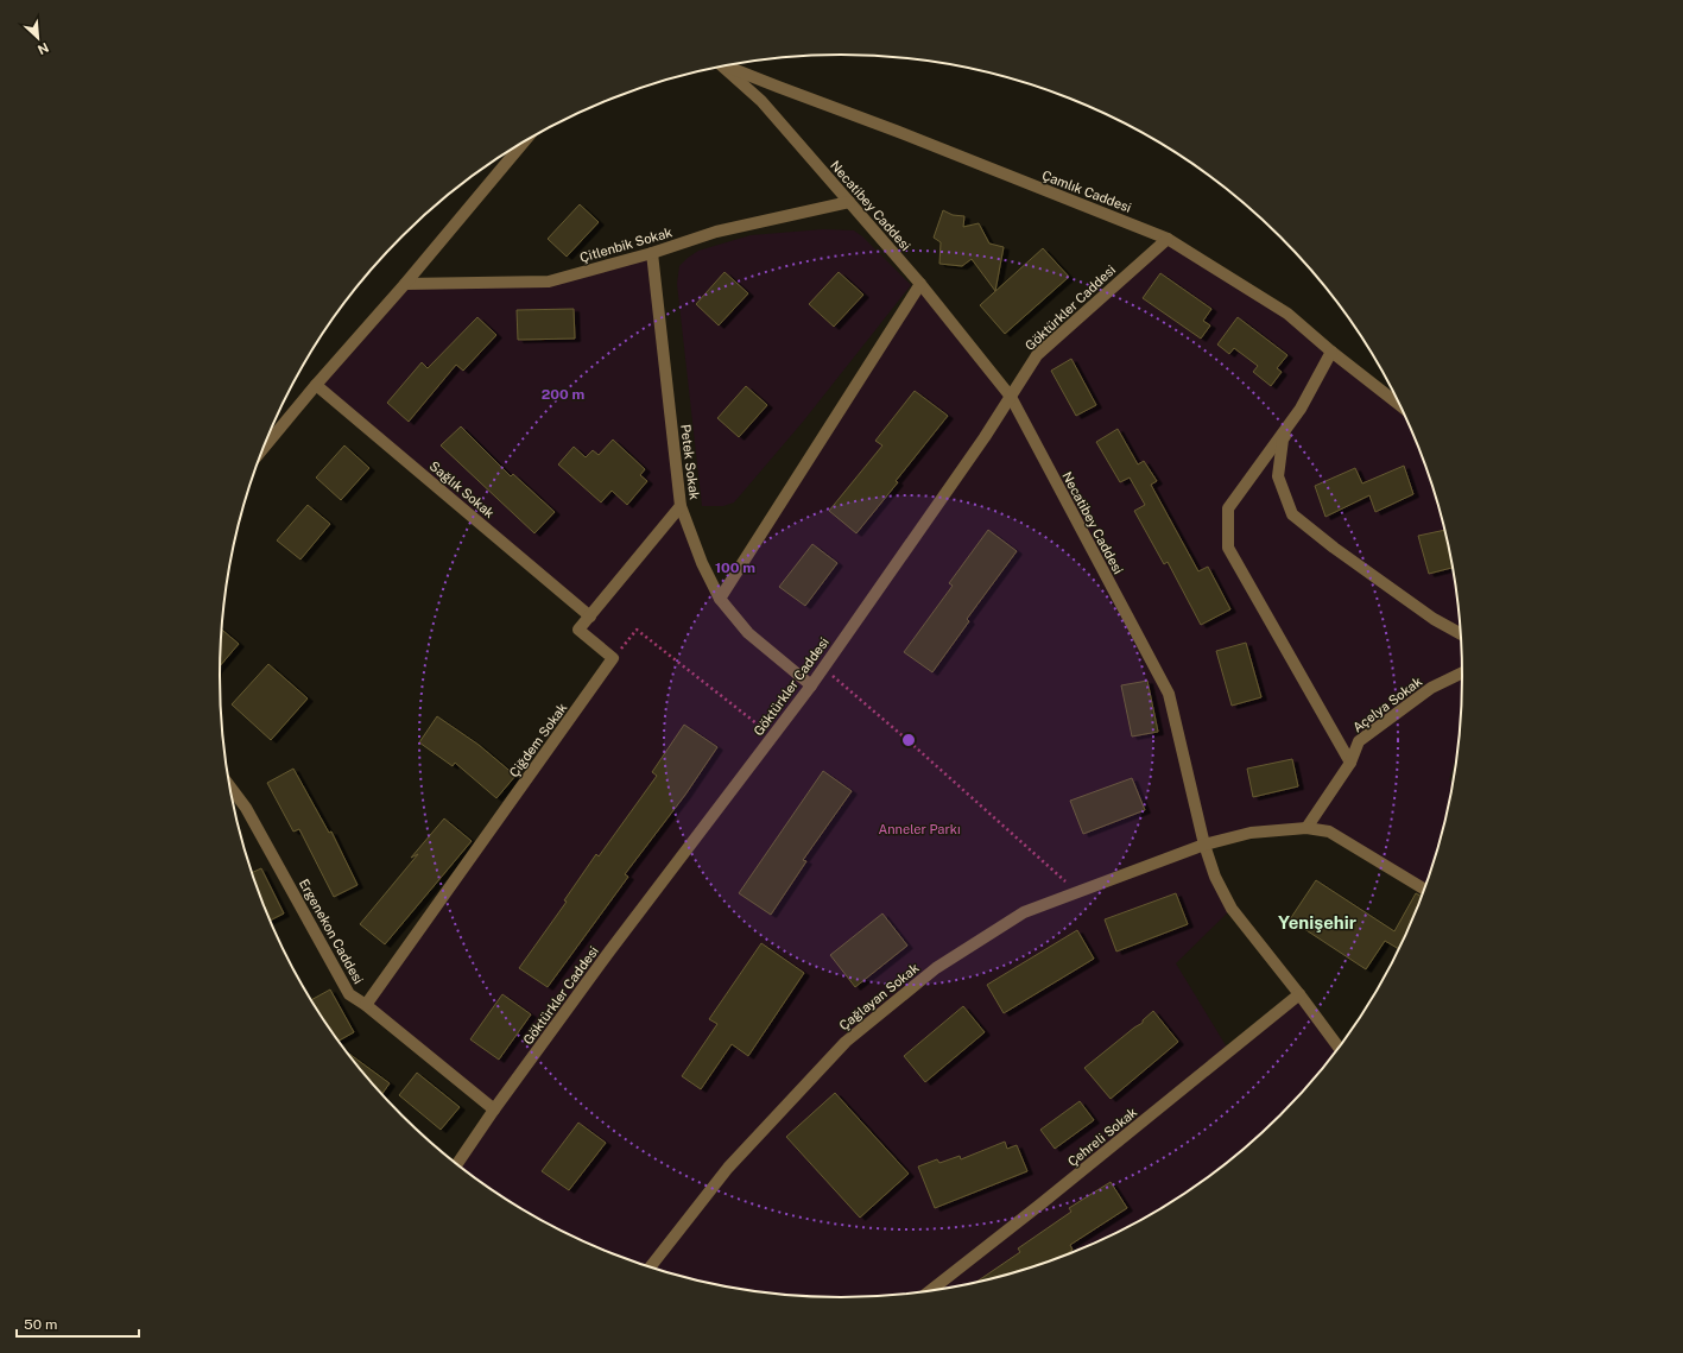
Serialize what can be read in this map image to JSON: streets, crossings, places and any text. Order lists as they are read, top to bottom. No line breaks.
{"streets":{"street":["Çamlık Caddesi","Necatibey Caddesi","Çitlenbik Sokak","Göktürkler Caddesi","Petek Sokak","Sağlık Sokak","Açelya Sokak","Çiğdem Sokak","Ergenekon Caddesi","Çağlayan Sokak","Çehreli Sokak"]},"crossings":[["Çamlık Caddesi","Göktürkler Caddesi"],["Necatibey Caddesi","Çitlenbik Sokak"],["Necatibey Caddesi","Göktürkler Caddesi"],["Necatibey Caddesi","Çağlayan Sokak"],["Necatibey Caddesi","Çehreli Sokak"],["Çitlenbik Sokak","Petek Sokak"],["Göktürkler Caddesi","Petek Sokak"],["Göktürkler Caddesi","Ergenekon Caddesi"],["Açelya Sokak","Çağlayan Sokak"],["Çiğdem Sokak","Ergenekon Caddesi"]],"districts":["Yenişehir"],"parks":["Anneler Parkı"],"scale_bar":"50 m","north":"bottom right","rings":["200 m","100 m"]}
